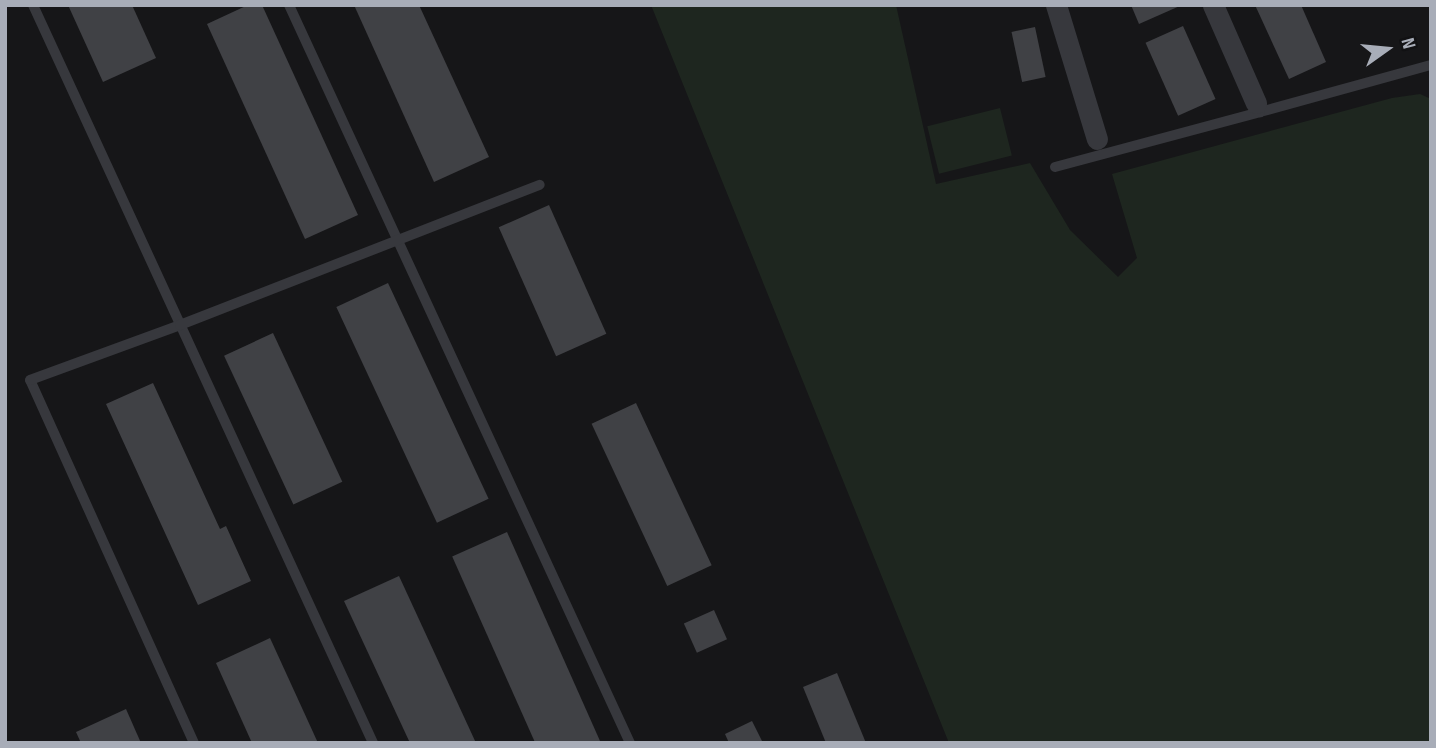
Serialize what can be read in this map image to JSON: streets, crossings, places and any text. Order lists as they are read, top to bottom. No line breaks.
{"north":"right"}
